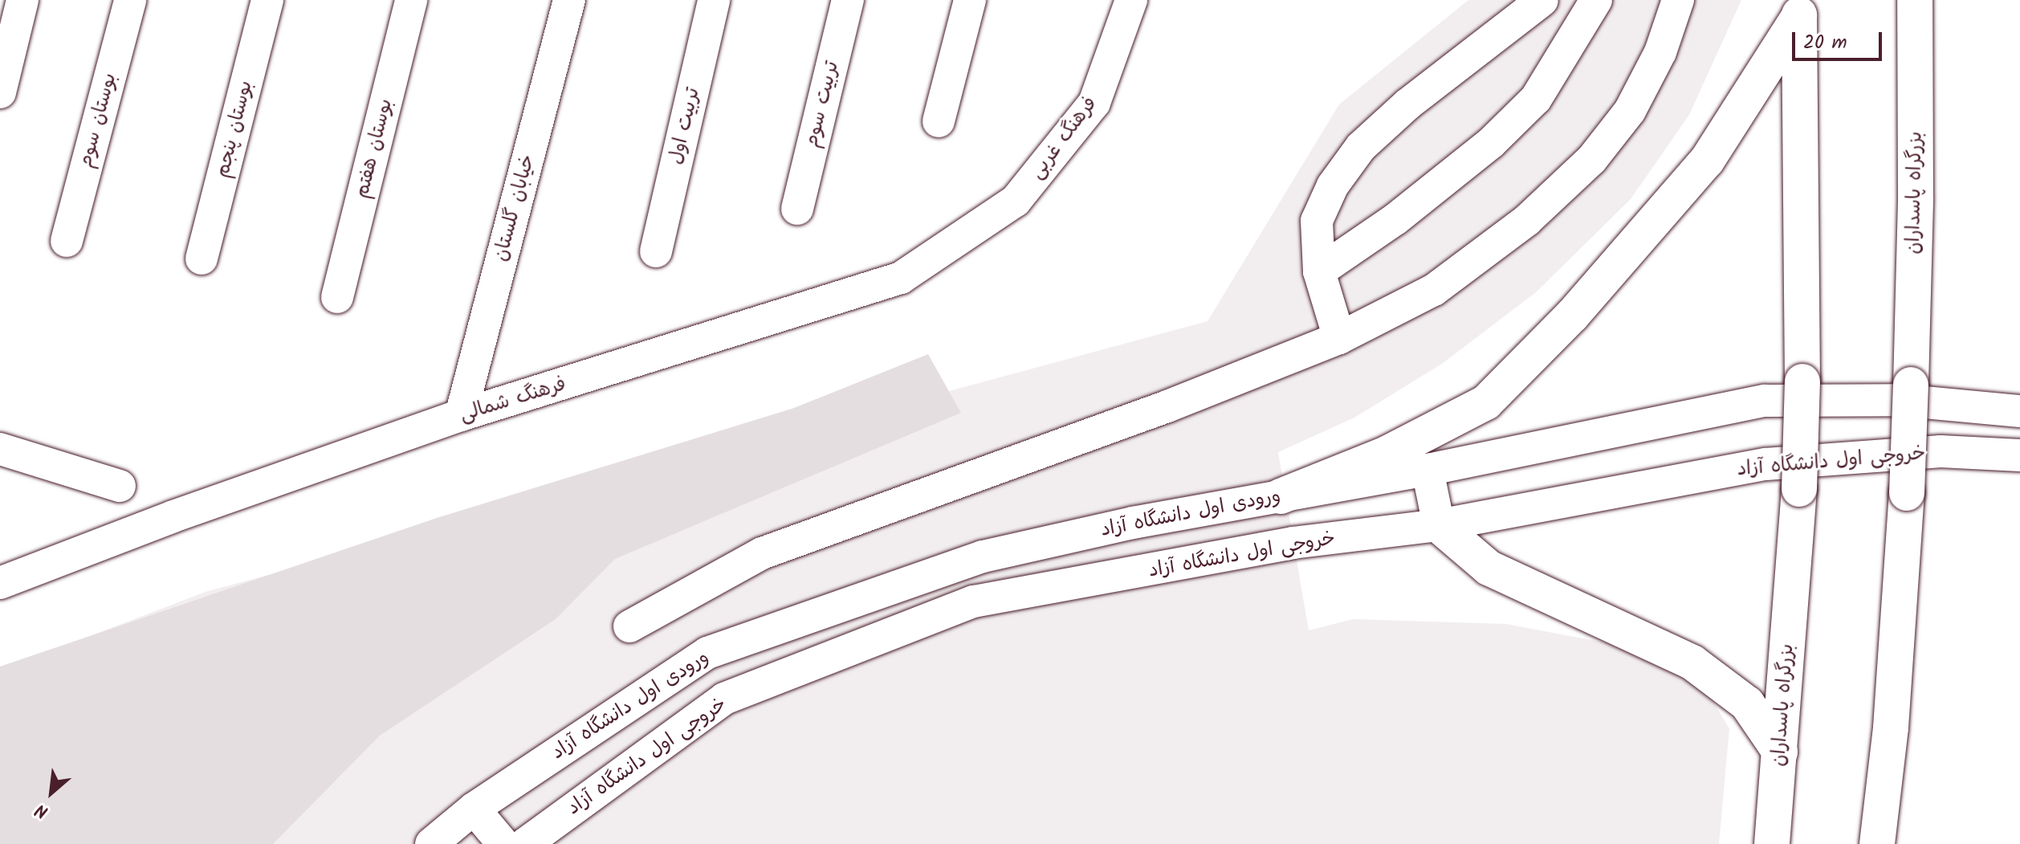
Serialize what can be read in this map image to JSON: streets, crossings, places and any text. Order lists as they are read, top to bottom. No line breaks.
{"streets":{"highway":["بزرگراه پاسداران"],"street":["تربیت سوم","بوستان سوم","تربیت اول","بوستان پنجم","فرهنگ غربی","بوستان هفتم","خیابان گلستان","فرهنگ شمالی","خروجی اول دانشگاه آزاد","ورودی اول دانشگاه آزاد"]},"crossings":[["فرهنگ غربی","فرهنگ شمالی"],["خیابان گلستان","فرهنگ شمالی"]],"scale_bar":"20 m","north":"bottom left"}
